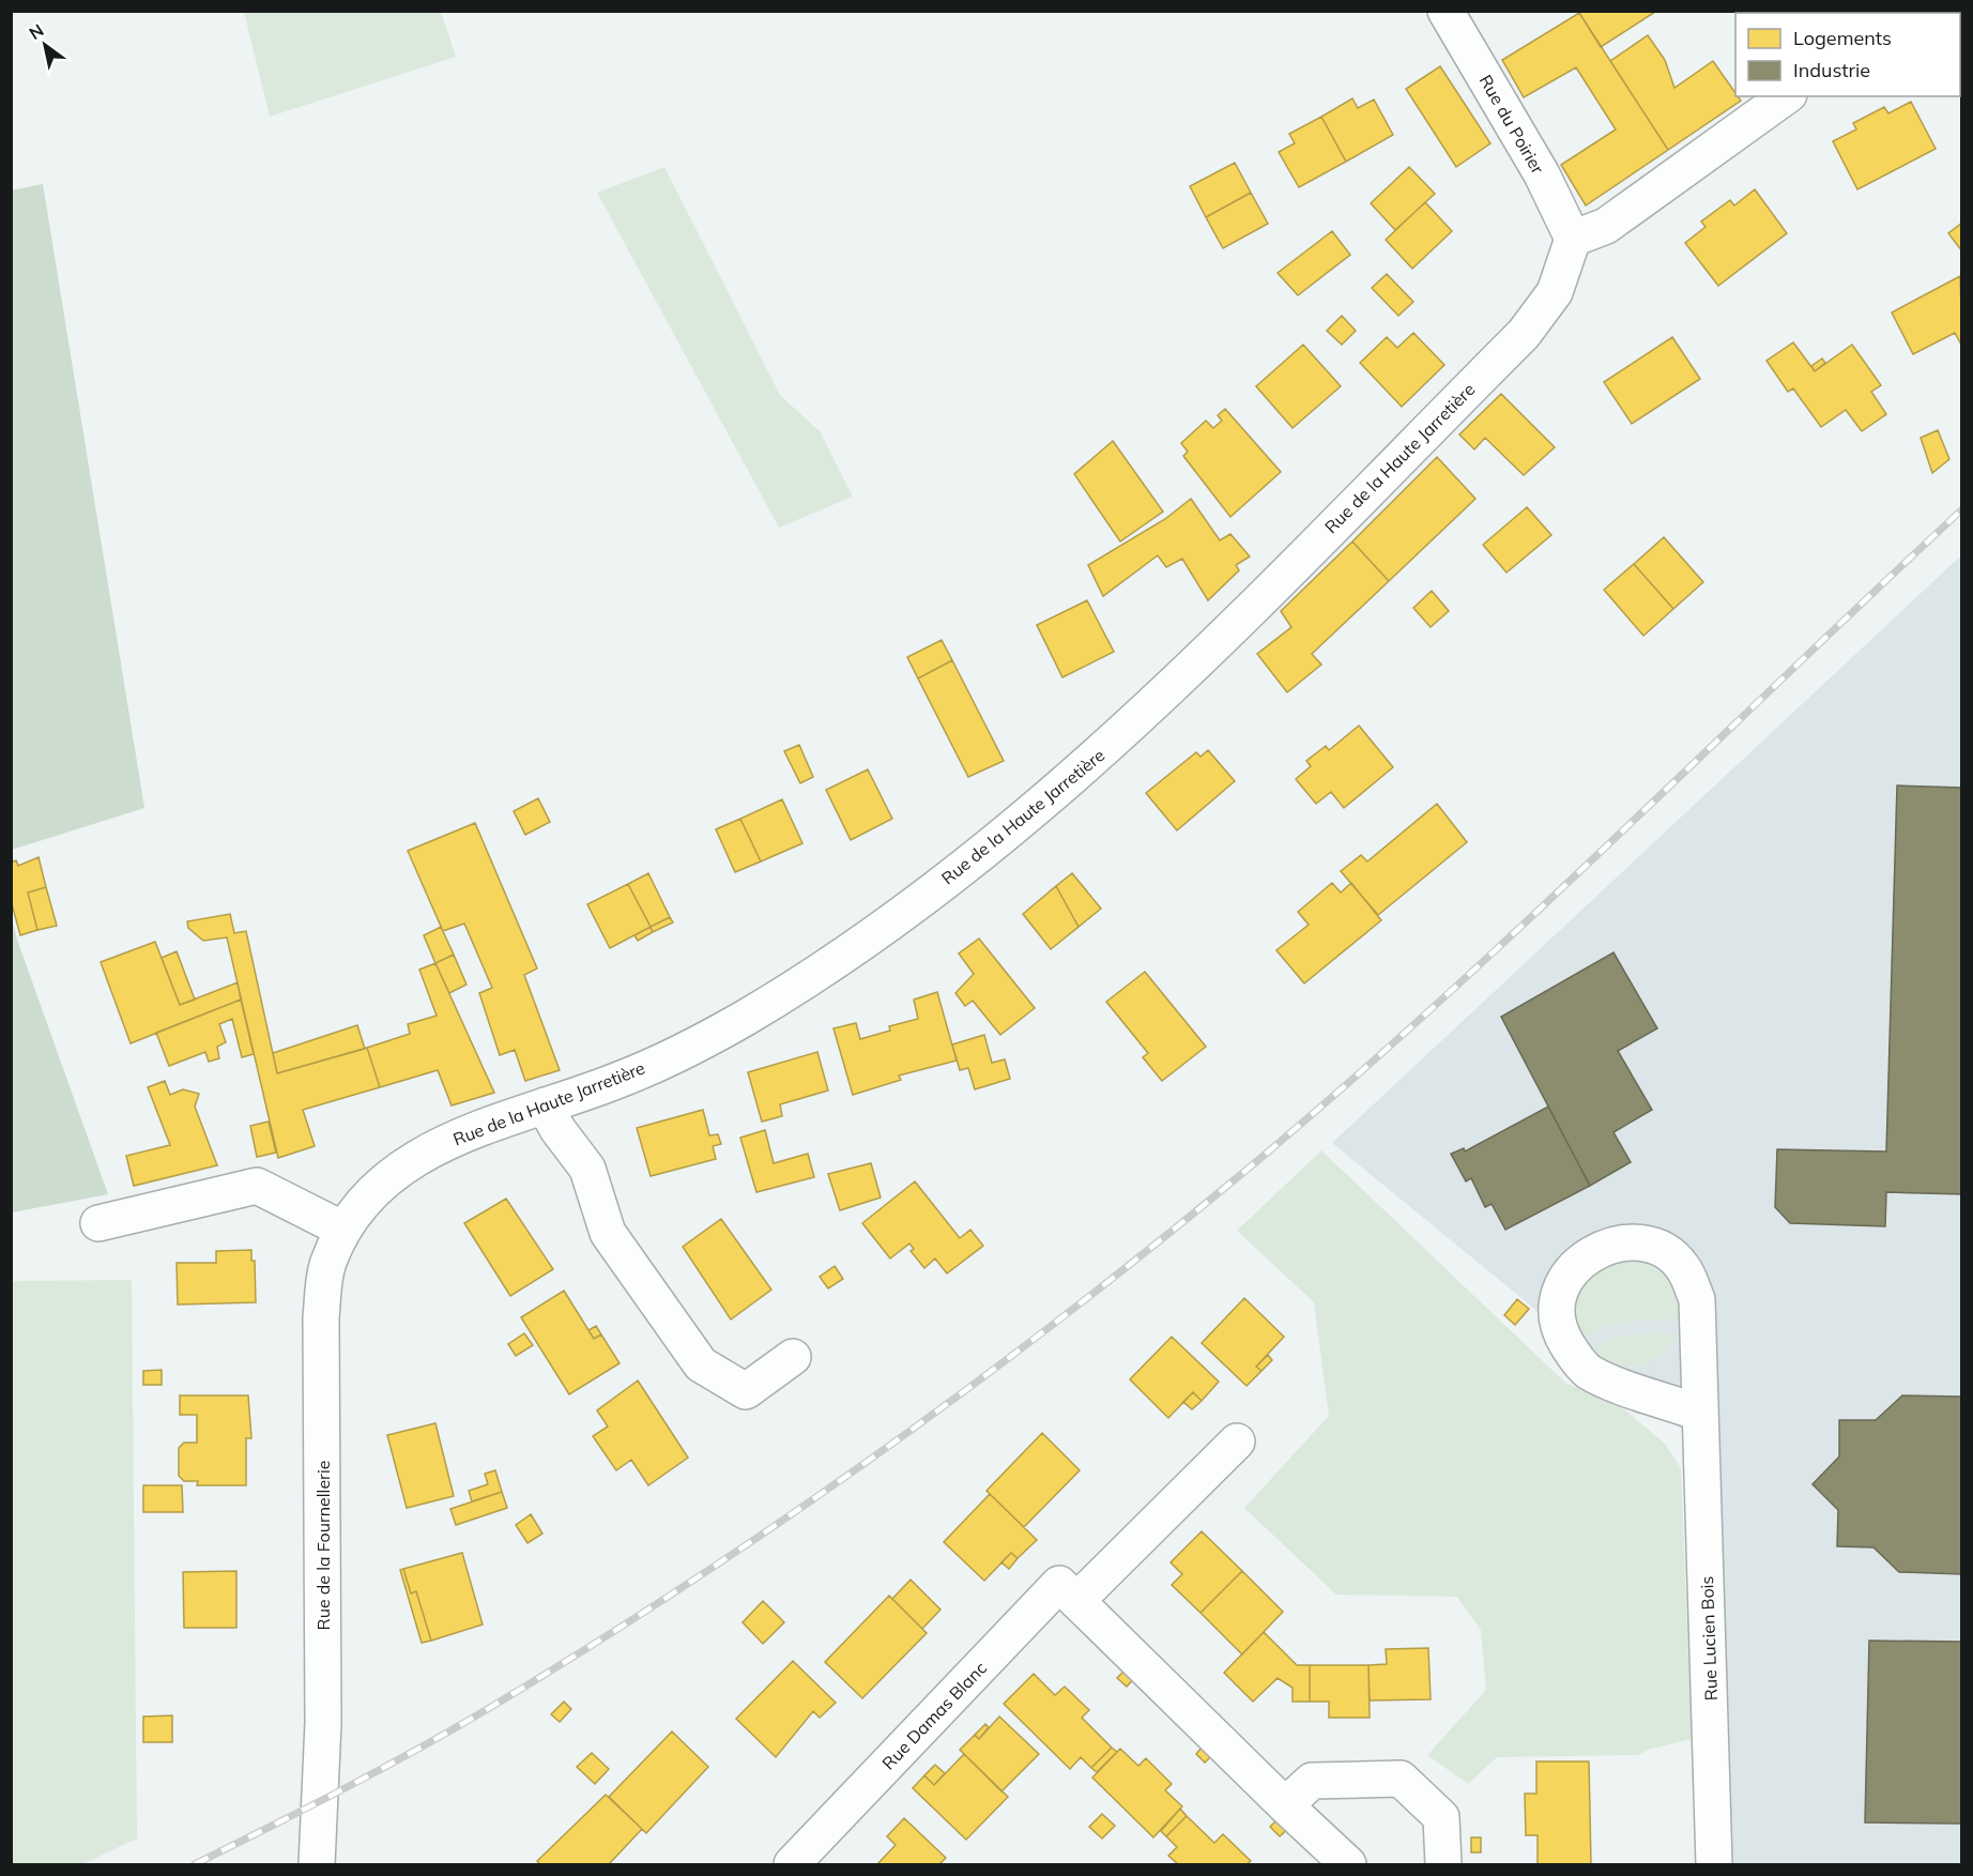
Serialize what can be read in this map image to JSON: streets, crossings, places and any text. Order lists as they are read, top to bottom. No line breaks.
{"streets":{"street":["Rue du Poirier","Rue de la Haute Jarretière","Rue de la Fournellerie","Rue Lucien Bois","Rue Damas Blanc"]},"crossings":[["Rue du Poirier","Rue de la Haute Jarretière"],["Rue de la Haute Jarretière","Rue de la Fournellerie"]],"legend":["Logements","Industrie"],"north":"top left"}
